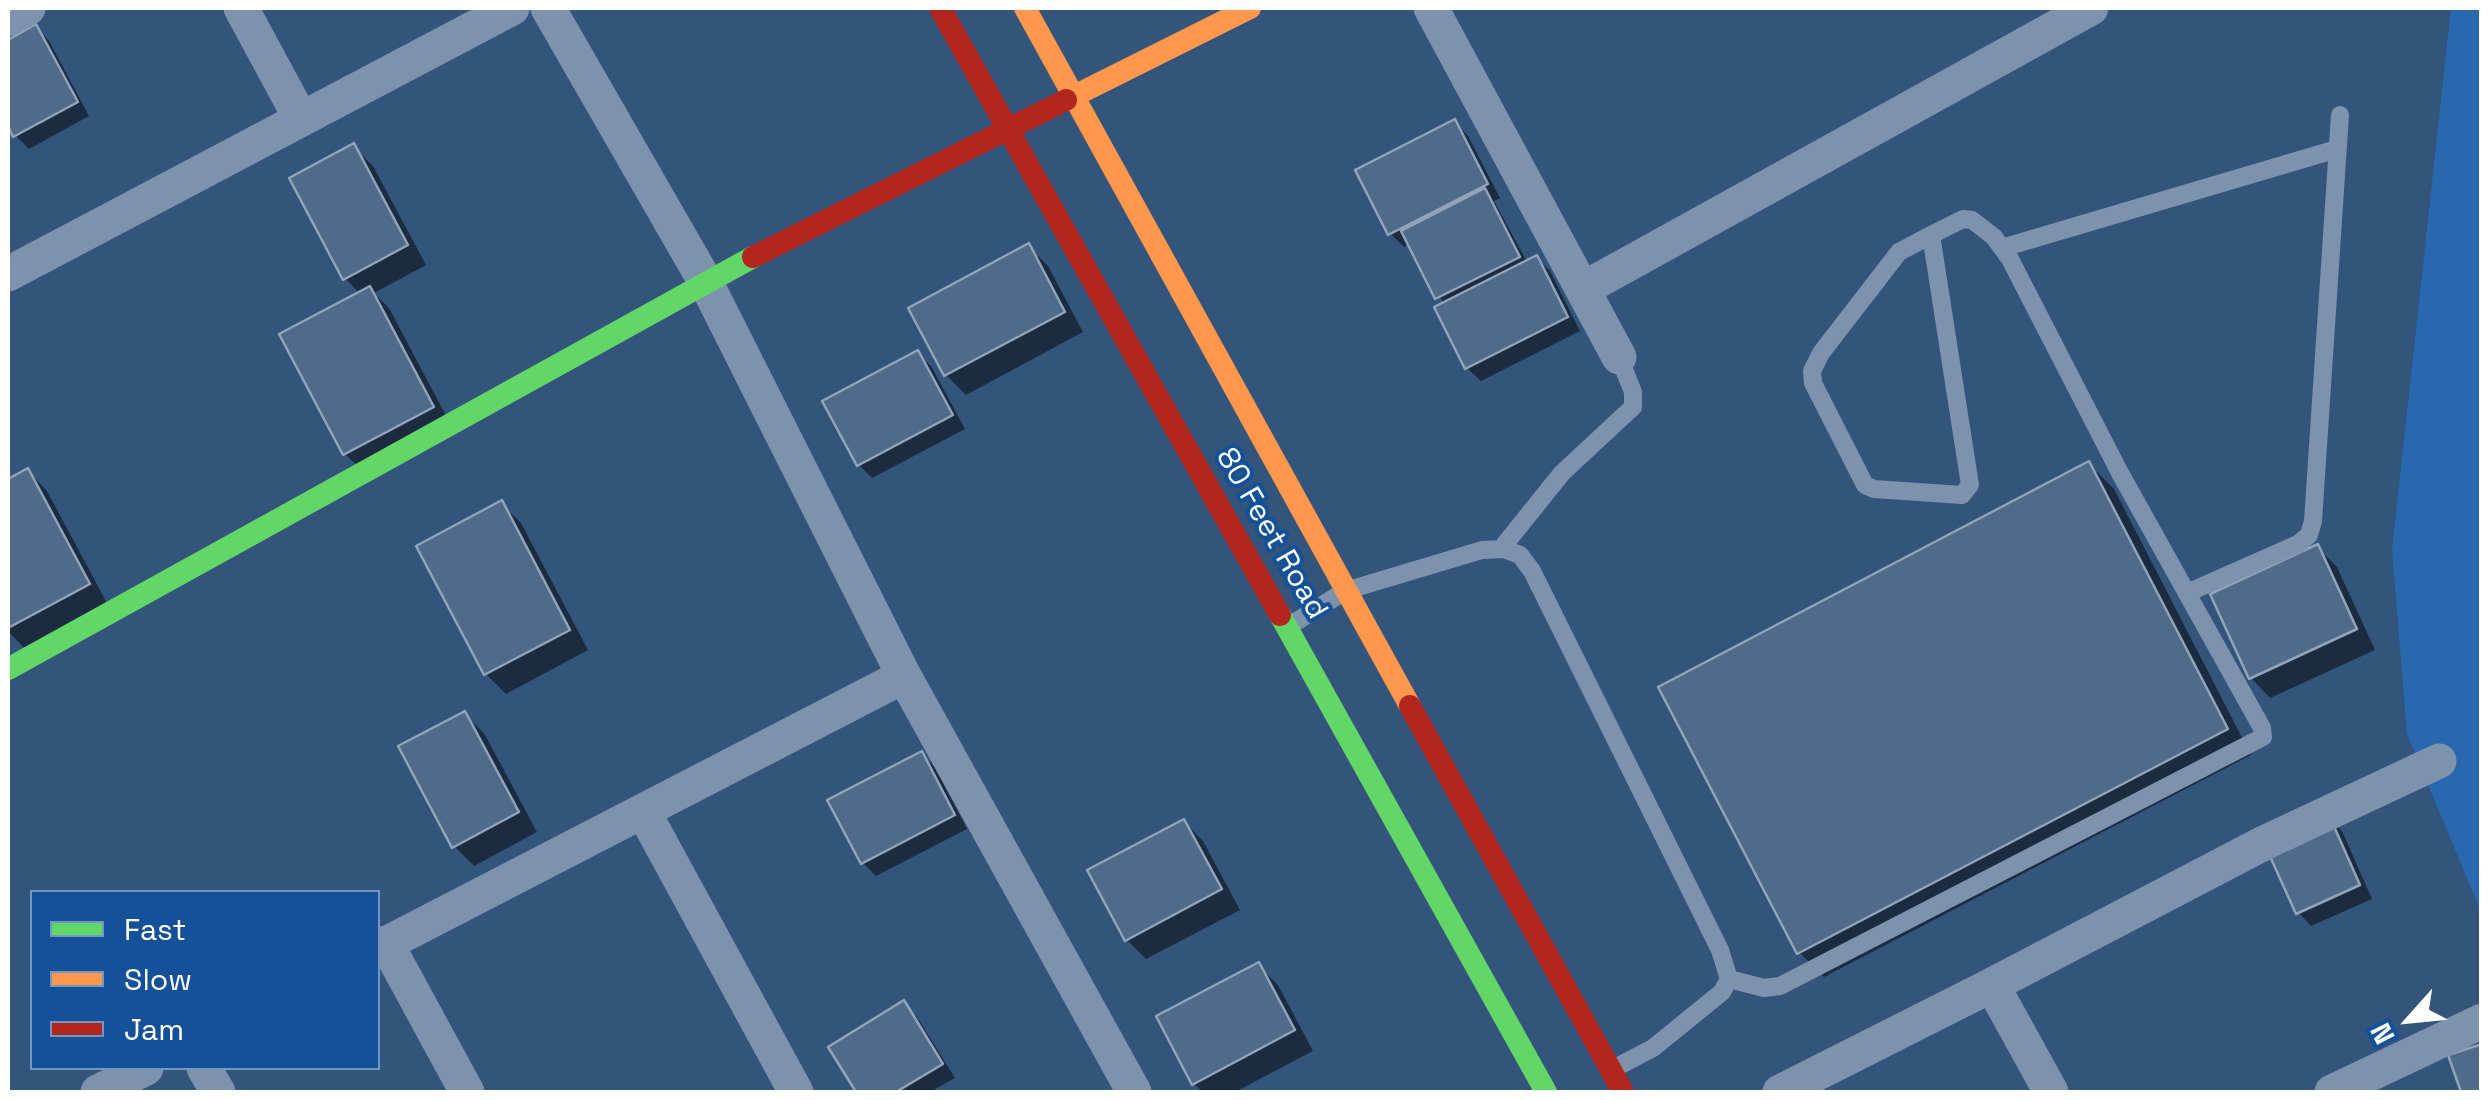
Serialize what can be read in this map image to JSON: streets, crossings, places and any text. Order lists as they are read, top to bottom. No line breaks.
{"streets":{"main road":["80 Feet Road"]},"legend":["Fast","Slow","Jam"],"north":"bottom left"}
